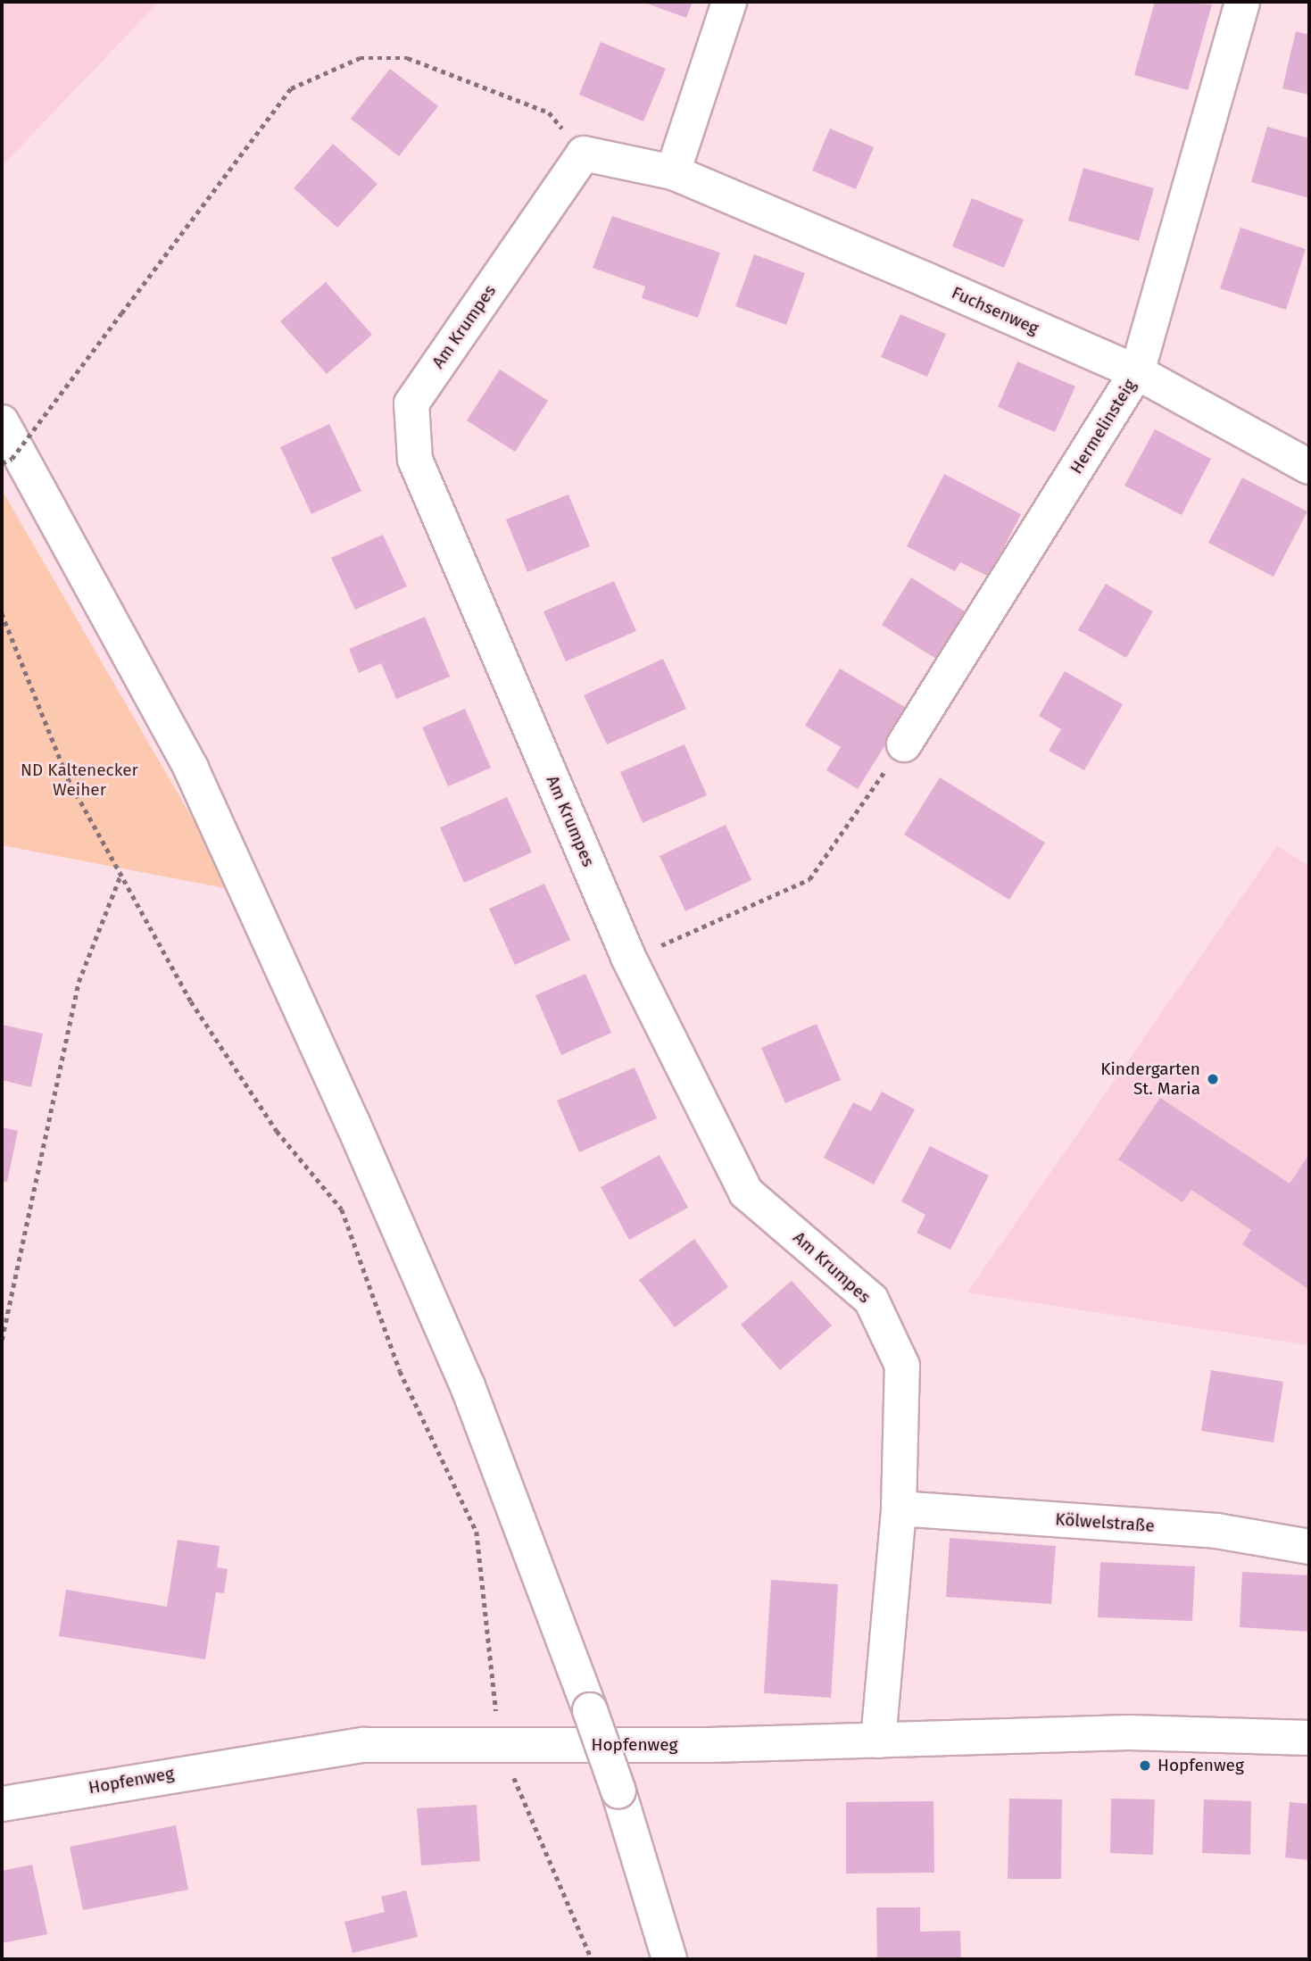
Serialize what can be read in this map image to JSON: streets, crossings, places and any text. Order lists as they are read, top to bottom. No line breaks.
{"streets":{"street":["Fuchsenweg","Am Krumpes","Hermelinsteig","Kölwelstraße","Hopfenweg"]},"crossings":[["Fuchsenweg","Hermelinsteig"],["Am Krumpes","Kölwelstraße"],["Am Krumpes","Hopfenweg"]],"parks":["ND Kaltenecker Weiher"],"places":["Kindergarten St. Maria","Hopfenweg"]}
